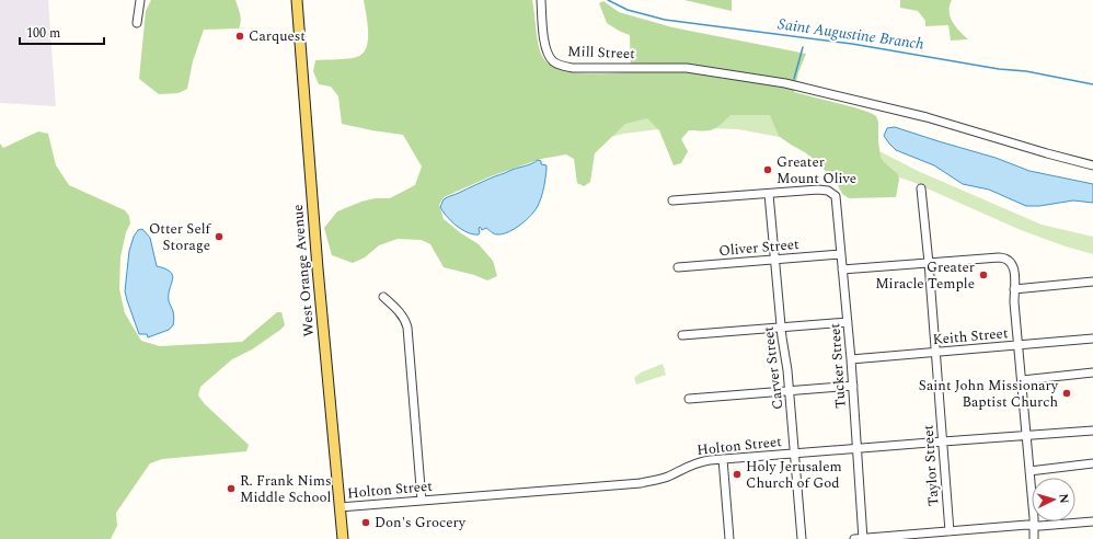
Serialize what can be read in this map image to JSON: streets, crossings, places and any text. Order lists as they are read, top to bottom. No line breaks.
{"streets":{"main road":["West Orange Avenue"],"street":["Mill Street","Oliver Street","Keith Street","Tucker Street","Carver Street","Holton Street","Taylor Street"]},"crossings":[["Oliver Street","Tucker Street"],["Oliver Street","Carver Street"],["West Orange Avenue","Holton Street"],["Keith Street","Tucker Street"],["Keith Street","Taylor Street"],["Tucker Street","Carver Street"],["Tucker Street","Holton Street"],["Carver Street","Holton Street"],["Holton Street","Taylor Street"]],"water":["Saint Augustine Branch"],"places":["Carquest","Greater Mount Olive","Otter Self Storage","Greater Miracle Temple","Saint John Missionary Baptist Church","Holy Jerusalem Church of God","R. Frank Nims Middle School","Don's Grocery"],"scale_bar":"100 m","north":"right"}
